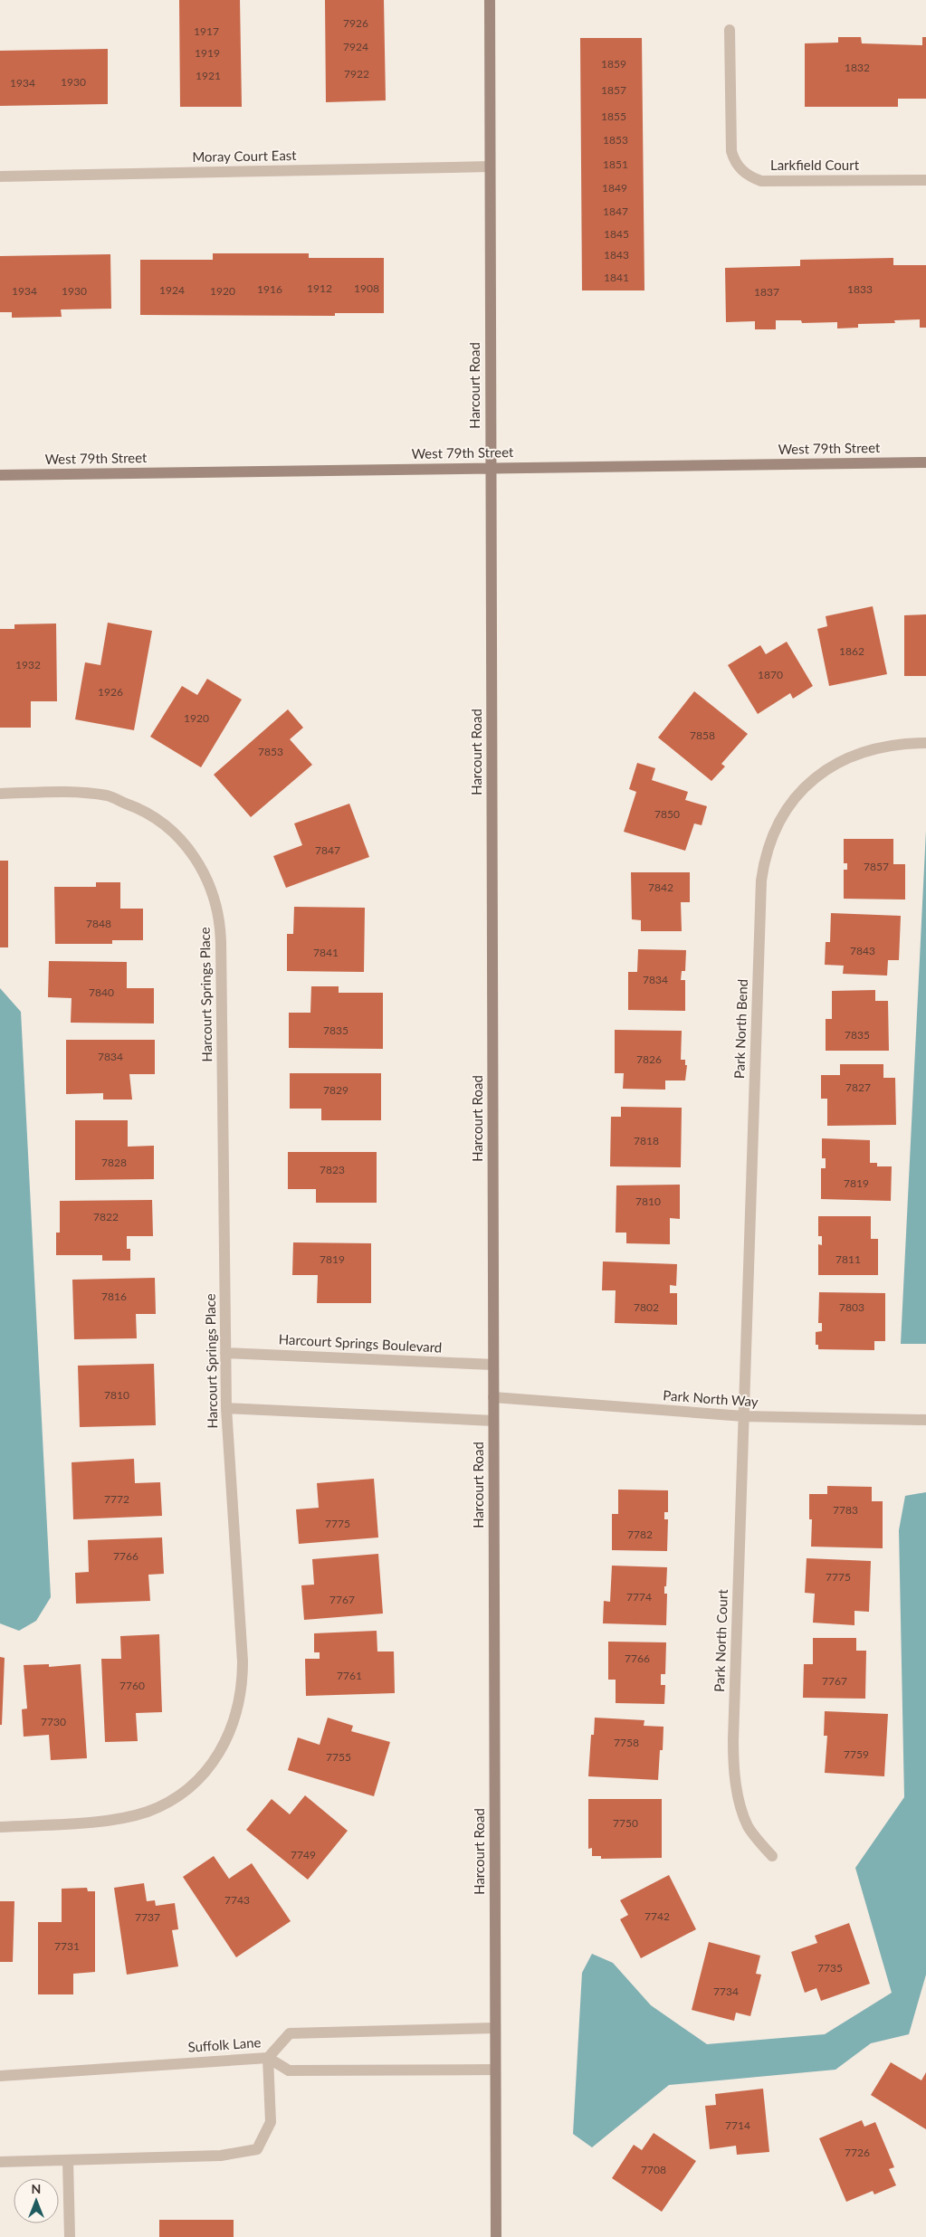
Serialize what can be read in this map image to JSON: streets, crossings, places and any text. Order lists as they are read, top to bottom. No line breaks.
{"streets":{"street":["Moray Court East","Larkfield Court","Harcourt Road","West 79th Street","Harcourt Springs Place","Park North Bend","Harcourt Springs Boulevard","Park North Way","Park North Court","Suffolk Lane"]},"crossings":[["Moray Court East","Harcourt Road"],["Harcourt Road","West 79th Street"],["Harcourt Road","Harcourt Springs Boulevard"],["Harcourt Road","Park North Way"],["Harcourt Road","Suffolk Lane"],["Harcourt Springs Place","Harcourt Springs Boulevard"],["Park North Bend","Park North Way"],["Park North Bend","Park North Court"],["Park North Way","Park North Court"]],"house_numbers":["7926","1917","7924","1919","1859","1832","7922","1921","1930","1934","1857","1855","1853","1851","1849","1847","1845","1843","1841","1912","1908","1916","1833","1924","1934","1930","1920","1837","1862","1932","1870","1926","1920","7858","7853","7850","7847","7857","7842","7848","7843","7841","7834","7840","7835","7835","7834","7826","7827","7829","7818","7828","7823","7819","7810","7822","7819","7811","7816","7802","7803","7810","7772","7783","7775","7782","7766","7775","7774","7767","7766","7761","7767","7760","7730","7758","7759","7755","7750","7749","7743","7742","7737","7731","7735","7734","7714","7726","7708"],"north":"top"}
